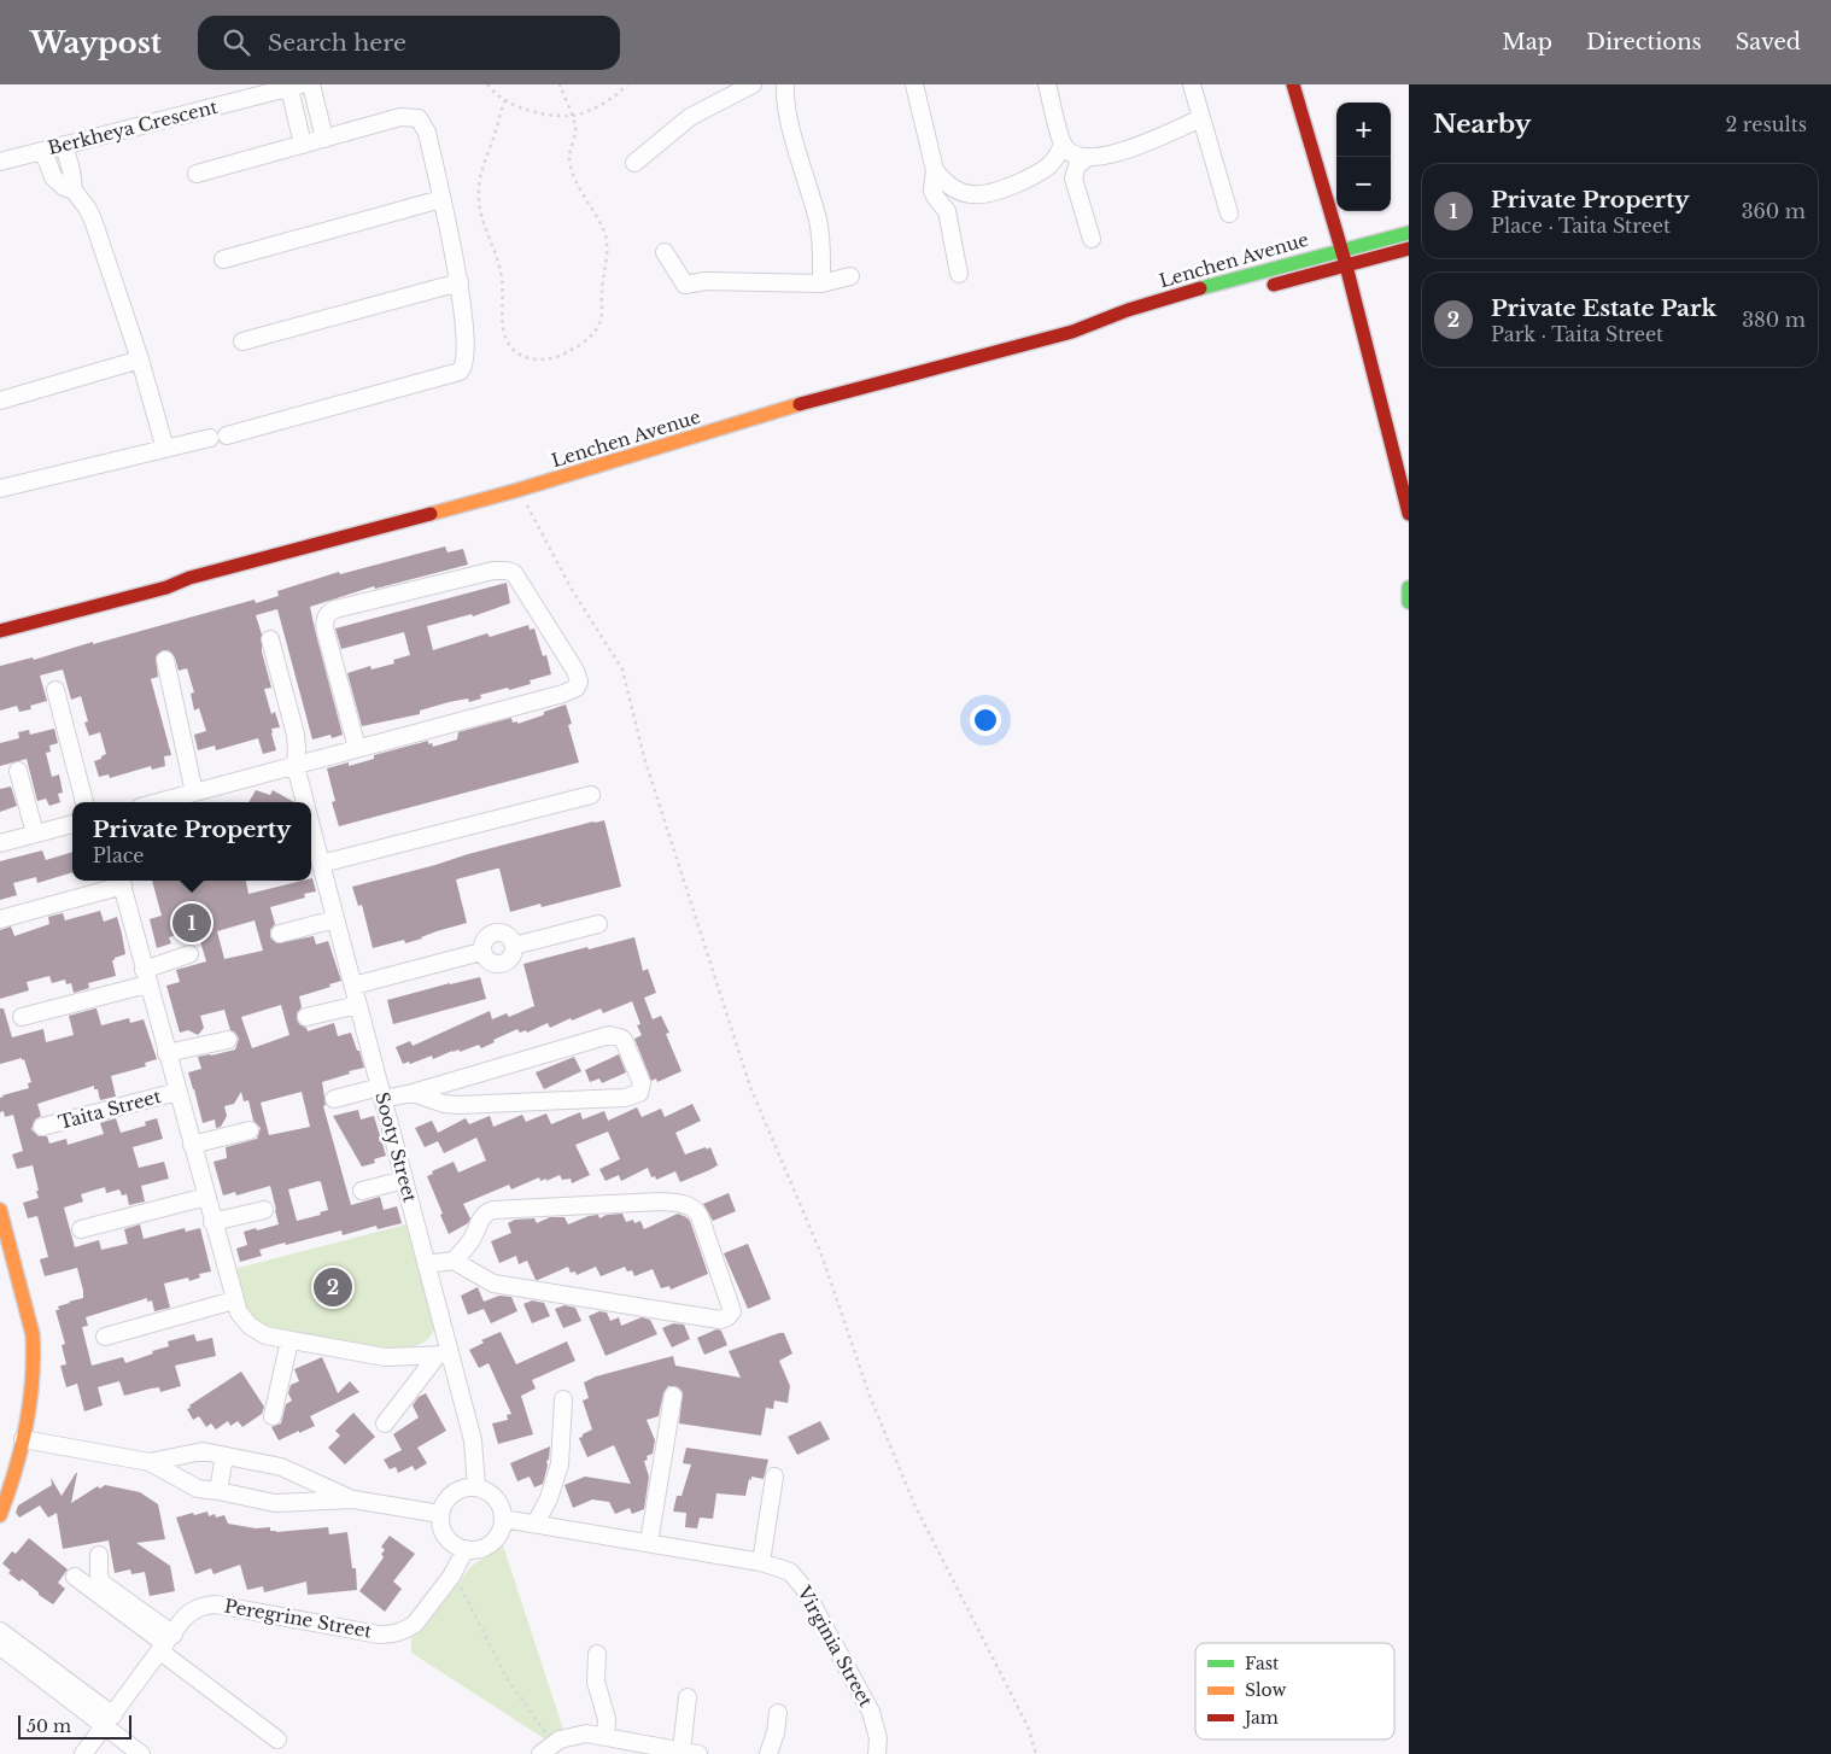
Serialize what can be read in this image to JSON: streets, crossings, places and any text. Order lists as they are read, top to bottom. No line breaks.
{"streets":{"main road":["Lenchen Avenue"],"street":["Berkheya Crescent","Taita Street","Sooty Street","Peregrine Street","Virginia Street"]},"crossings":[["Taita Street","Sooty Street"],["Sooty Street","Peregrine Street"],["Sooty Street","Virginia Street"],["Peregrine Street","Virginia Street"]],"legend":["Fast","Slow","Jam"],"scale_bar":"50 m","page":{"header":"Waypost","search":"Search here","nav":["Map","Directions","Saved"],"heading":["Nearby","2 results"],"map_buttons":["+","−"],"list":[{"mark":"1","name":"Private Property","note":"Place · Taita Street","value":"360 m"},{"mark":"2","name":"Private Estate Park","note":"Park · Taita Street","value":"380 m"}],"popup":["Private Property","Place"],"pins":["1","2"],"scale":"50 m"}}
